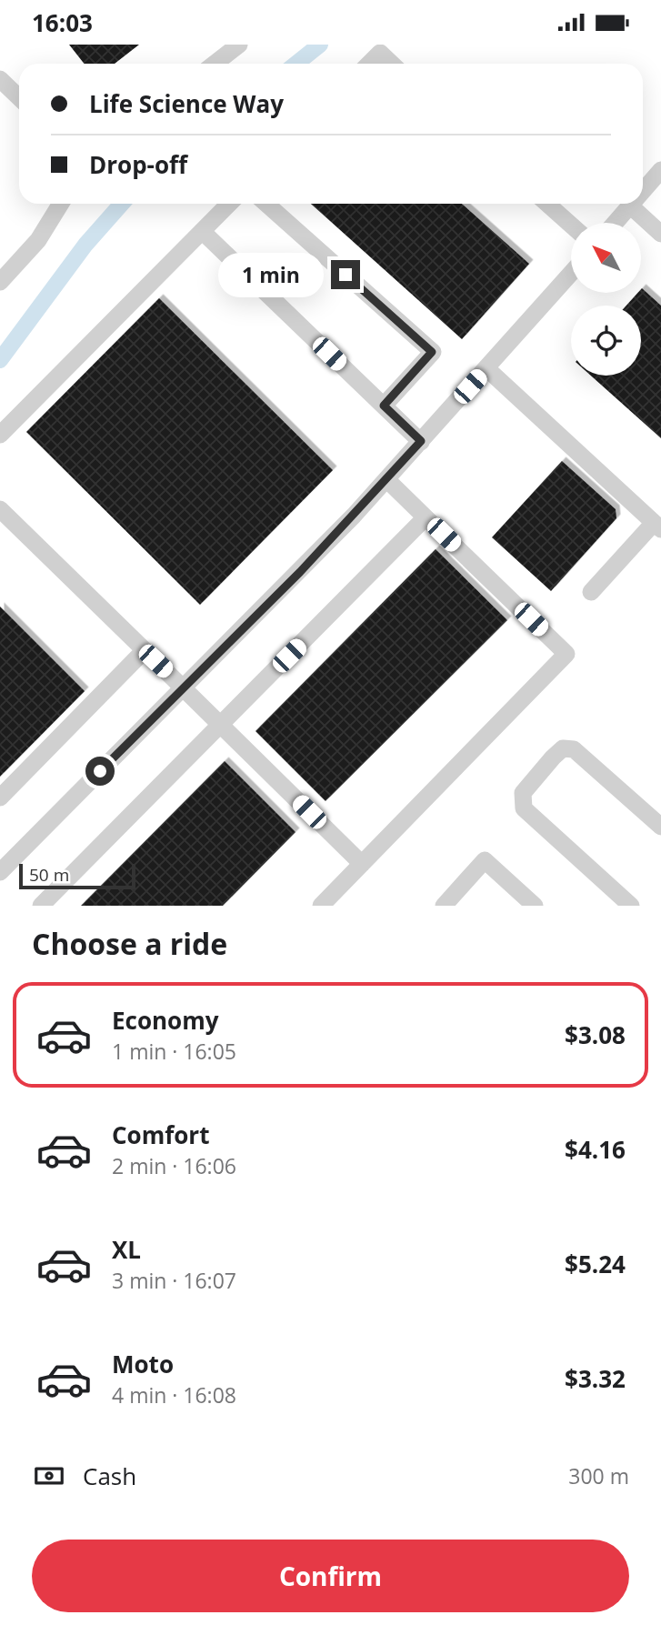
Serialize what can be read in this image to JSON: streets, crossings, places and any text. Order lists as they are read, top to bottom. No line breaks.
{"scale_bar":"50 m","north":"top left","page":{"status":"16:03","banner":["Life Science Way","Drop-off"],"bubble":"1 min","scale":"50 m","heading":"Choose a ride","list":[{"name":"Economy","note":"1 min · 16:05","value":"$3.08"},{"name":"Comfort","note":"2 min · 16:06","value":"$4.16"},{"name":"XL","note":"3 min · 16:07","value":"$5.24"},{"name":"Moto","note":"4 min · 16:08","value":"$3.32"}],"pay":["Cash","300 m"],"buttons":"Confirm"}}
